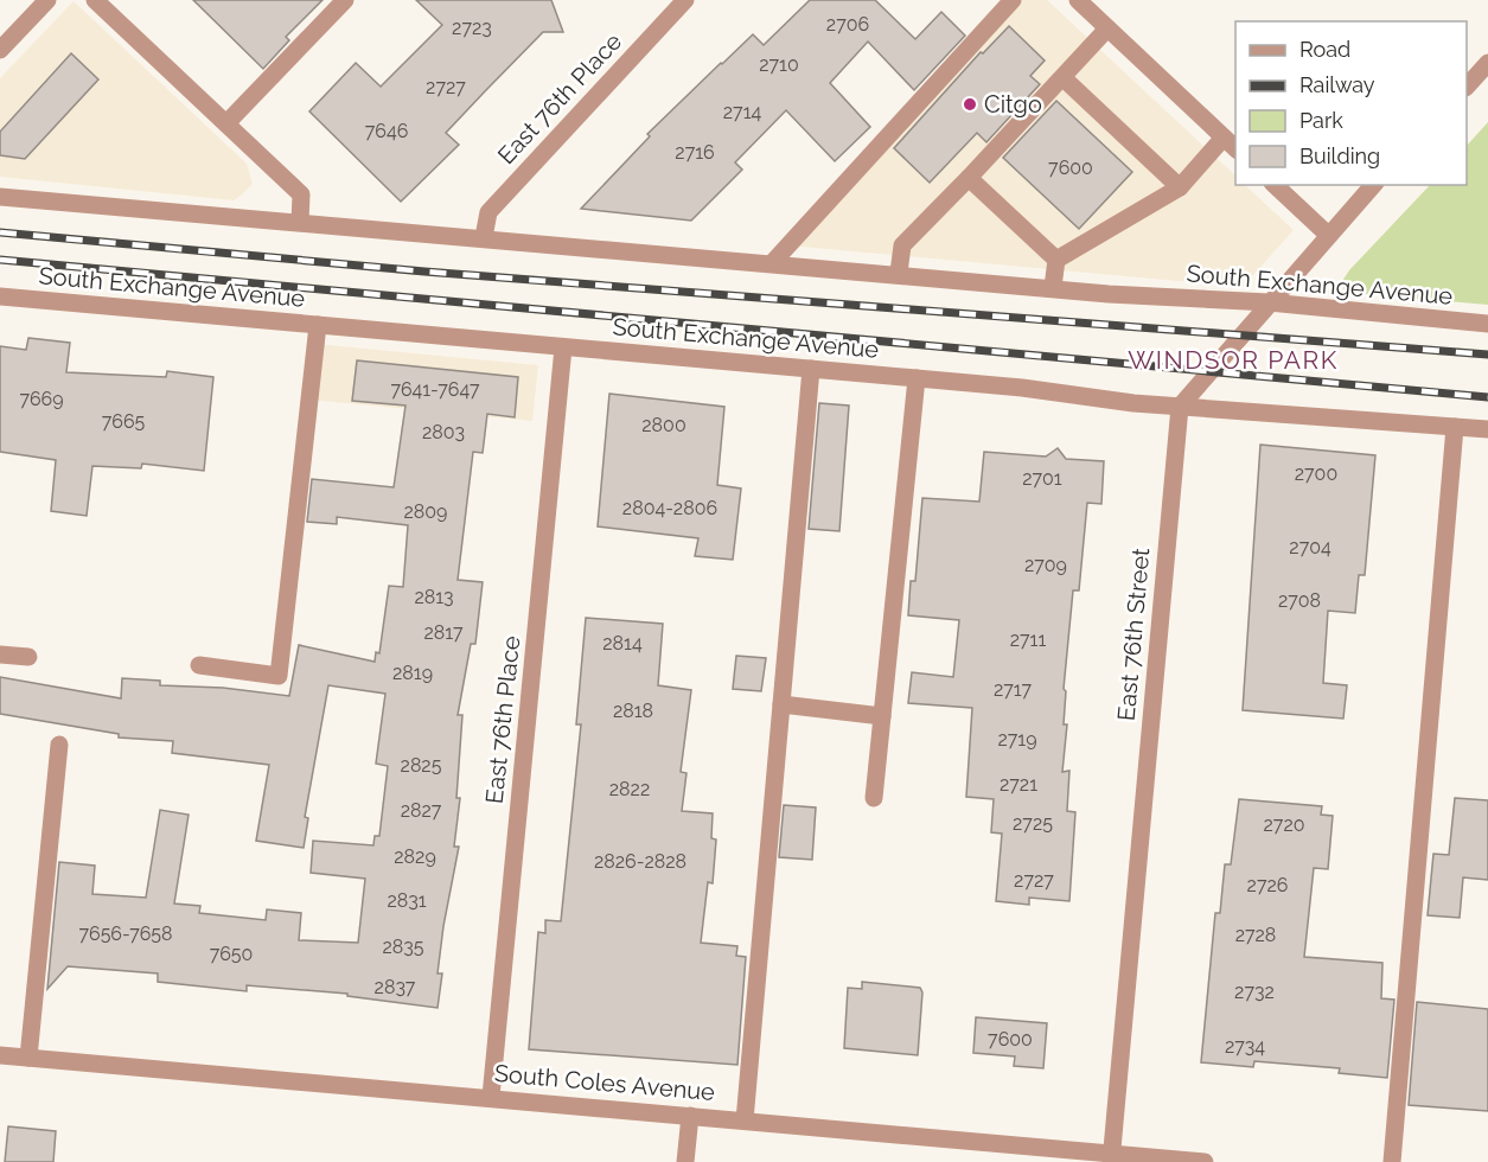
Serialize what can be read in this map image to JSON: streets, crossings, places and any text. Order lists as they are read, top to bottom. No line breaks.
{"streets":{"street":["East 76th Place","South Exchange Avenue","East 76th Street","South Coles Avenue"]},"crossings":[["East 76th Place","South Exchange Avenue"],["East 76th Place","South Coles Avenue"],["South Exchange Avenue","East 76th Street"],["East 76th Street","South Coles Avenue"]],"districts":["WINDSOR PARK"],"places":["Citgo"],"house_numbers":["2706","2723","2710","2727","2714","7646","2716","7600","7641-7647","7669","7665","2800","2803","2700","2701","2804-2806","2809","2704","2709","2813","2708","2817","2711","2814","2819","2717","2818","2719","2825","2721","2822","2827","2725","2720","2829","2826-2828","2727","2726","2831","7656-7658","2728","2835","7650","2837","2732","7600","2734"],"legend":["Road","Railway","Park","Building"]}
